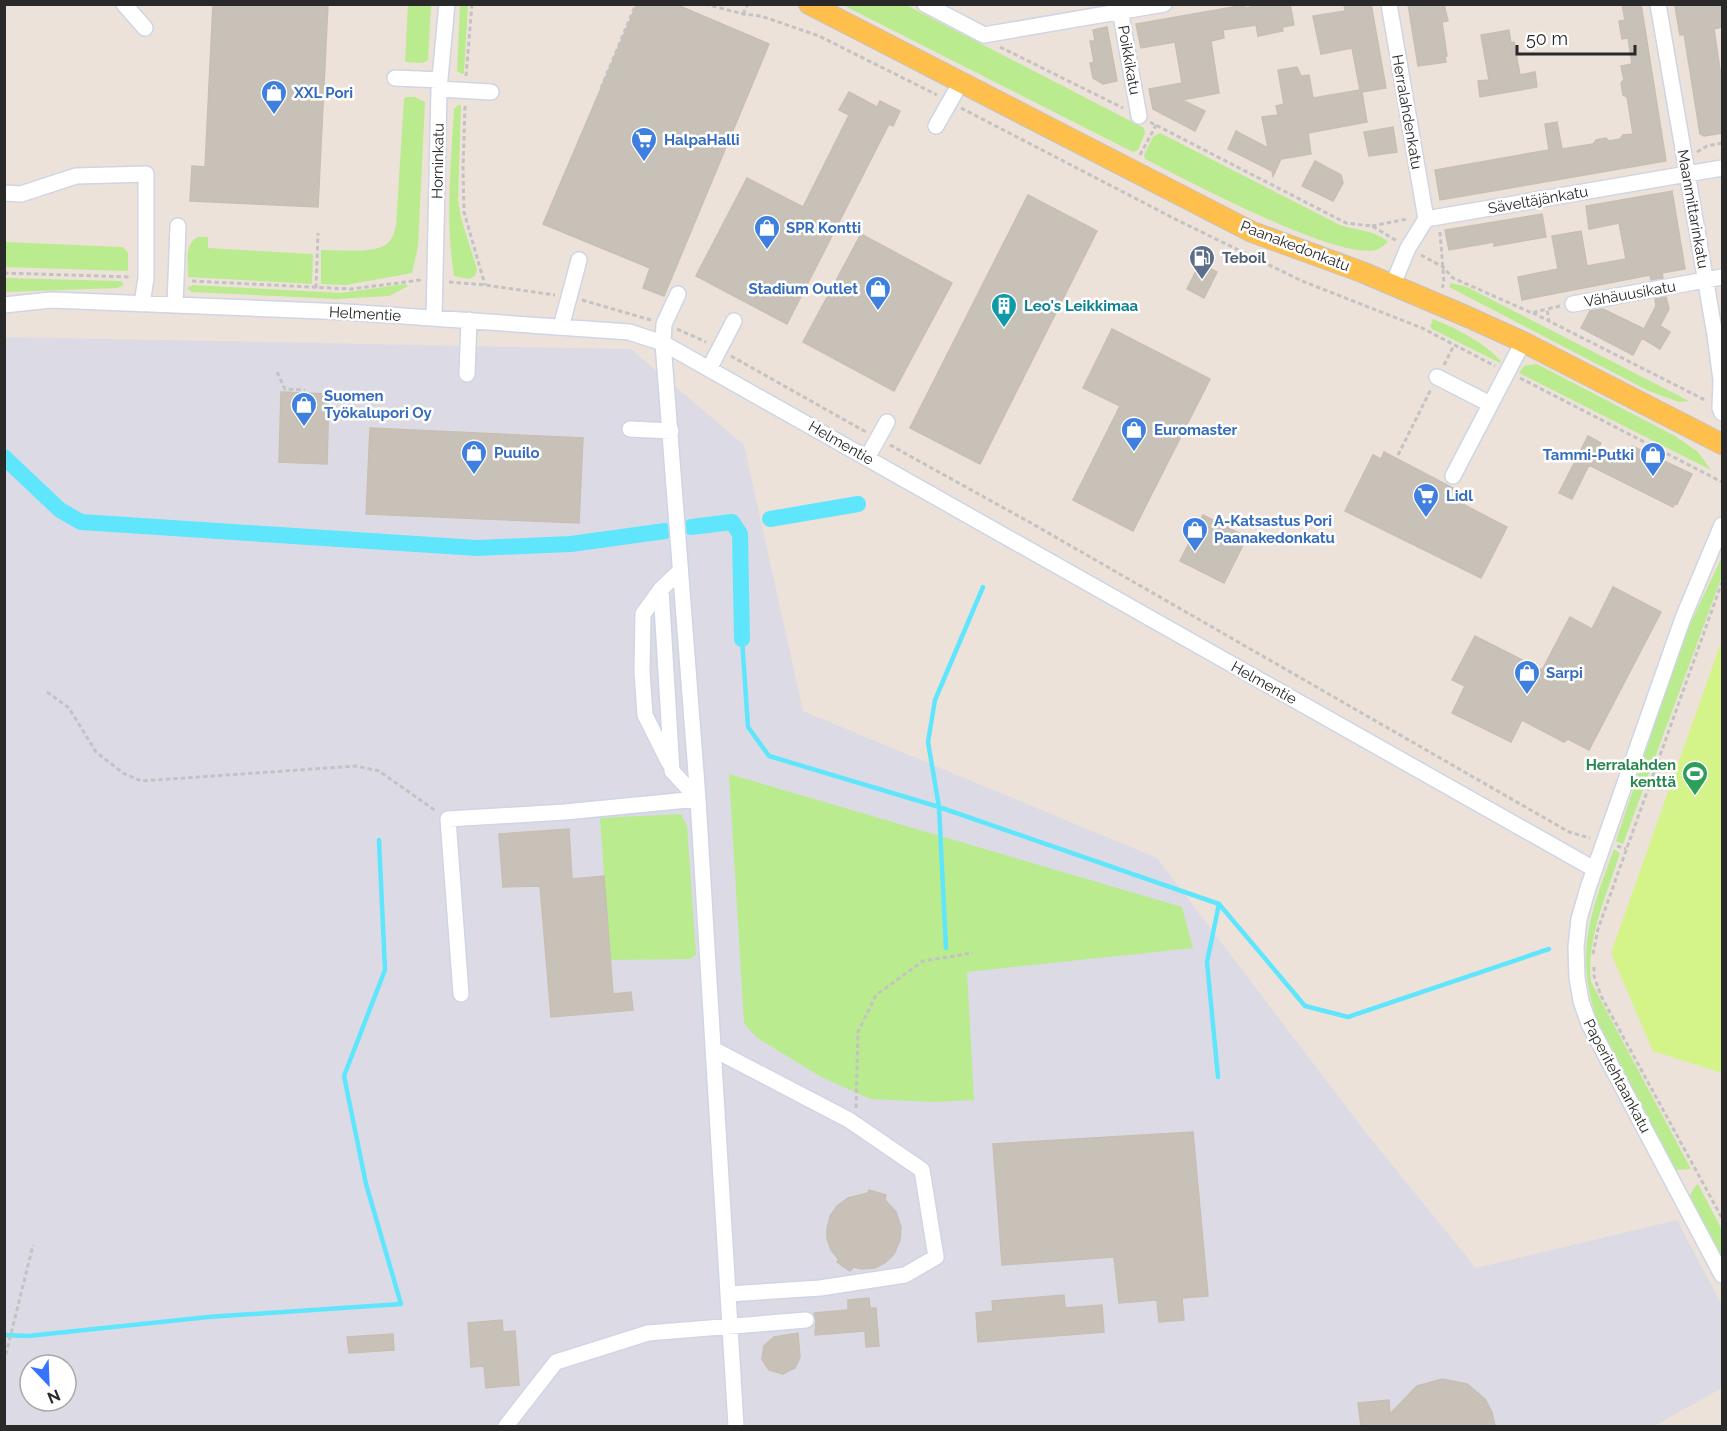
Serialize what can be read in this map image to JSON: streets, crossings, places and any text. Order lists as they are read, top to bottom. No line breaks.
{"streets":{"main road":["Paanakedonkatu"],"street":["Poikkikatu","Herralahdenkatu","Horninkatu","Säveltäjänkatu","Maanmittarinkatu","Vähäuusikatu","Helmentie","Paperitehtaankatu"]},"crossings":[["Herralahdenkatu","Säveltäjänkatu"],["Horninkatu","Helmentie"],["Säveltäjänkatu","Maanmittarinkatu"],["Maanmittarinkatu","Vähäuusikatu"],["Helmentie","Paperitehtaankatu"]],"places":{"shop":["XXL Pori","SPR Kontti","Stadium Outlet","Suomen Työkalupori Oy","Euromaster","Puuilo","Tammi-Putki","A-Katsastus Pori Paanakedonkatu","Sarpi"],"supermarket":["HalpaHalli","Lidl"],"fuel station":["Teboil"],"building":["Leo's Leikkimaa"],"sports":["Herralahden kenttä"]},"scale_bar":"50 m","north":"bottom right"}
